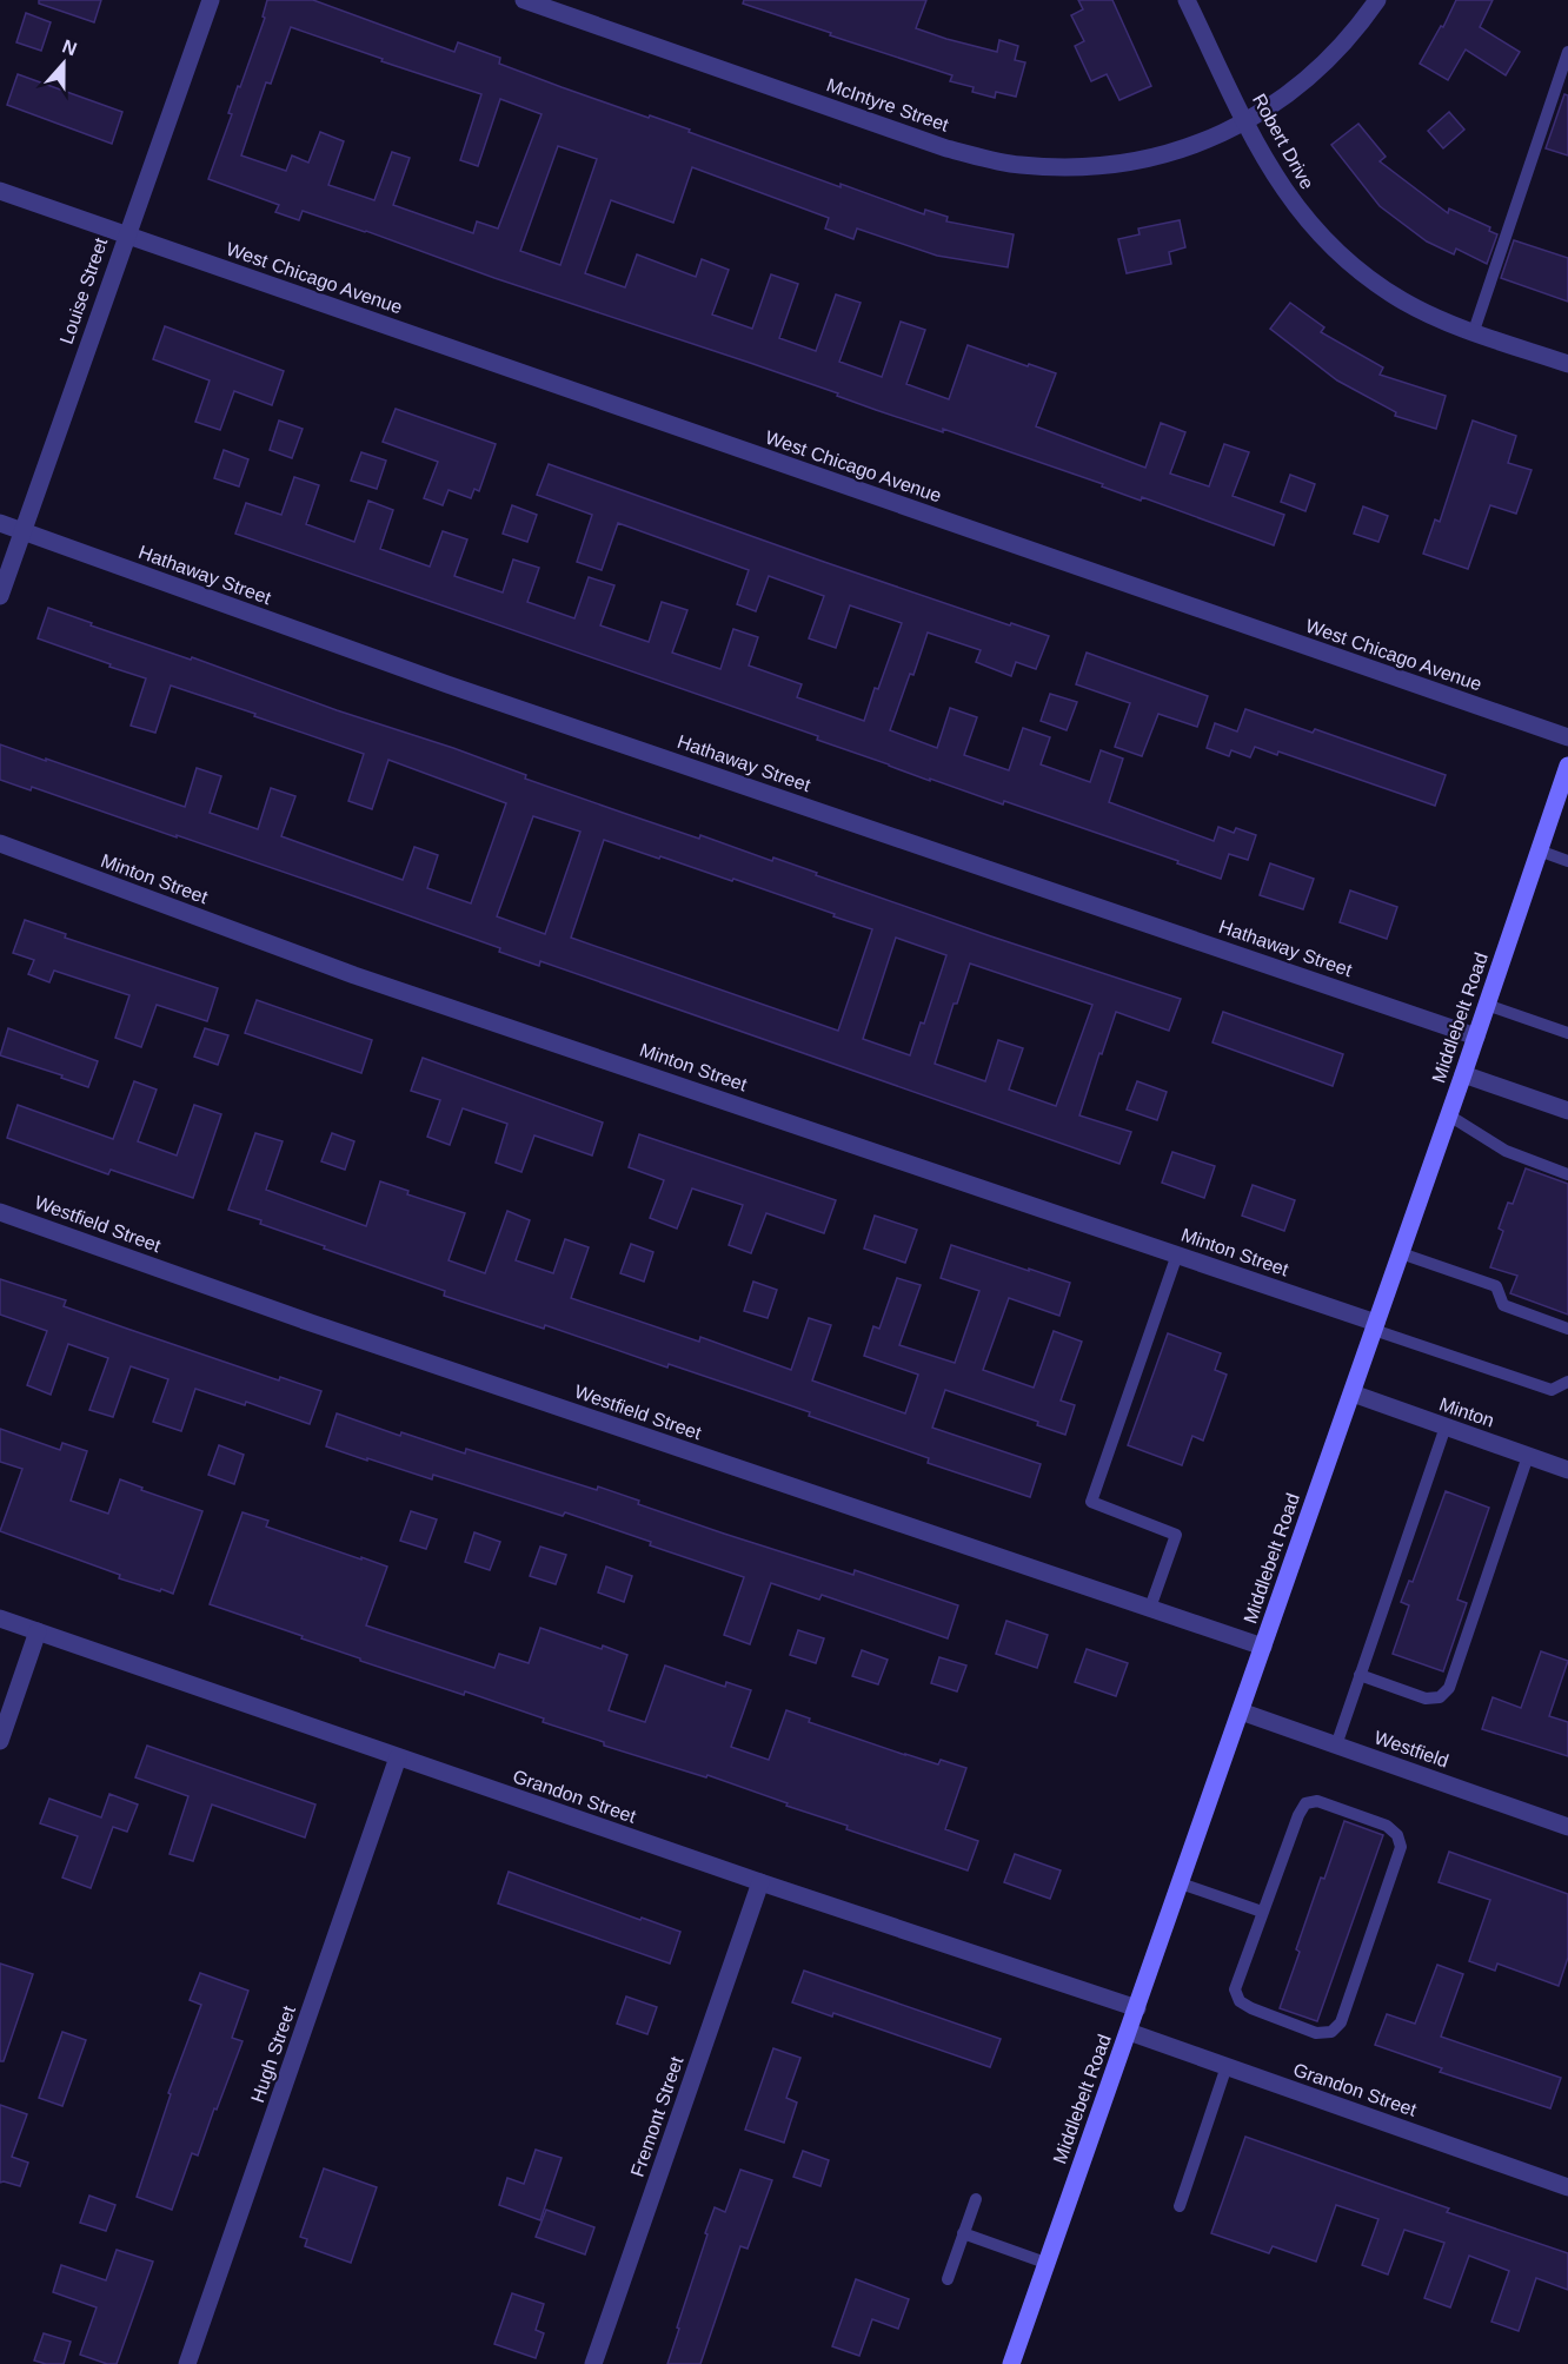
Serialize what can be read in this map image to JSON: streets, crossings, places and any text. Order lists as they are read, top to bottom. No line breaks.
{"streets":{"main road":["Middlebelt Road"],"street":["McIntyre Street","Robert Drive","West Chicago Avenue","Louise Street","Hathaway Street","Minton Street","Westfield Street","Minton","Westfield","Grandon Street","Hugh Street","Fremont Street"]},"crossings":[["McIntyre Street","Robert Drive"],["West Chicago Avenue","Louise Street"],["Louise Street","Hathaway Street"],["Hathaway Street","Middlebelt Road"],["Minton Street","Middlebelt Road"],["Middlebelt Road","Westfield Street"],["Middlebelt Road","Minton"],["Middlebelt Road","Westfield"],["Middlebelt Road","Grandon Street"],["Grandon Street","Hugh Street"],["Grandon Street","Fremont Street"]],"north":"top"}
